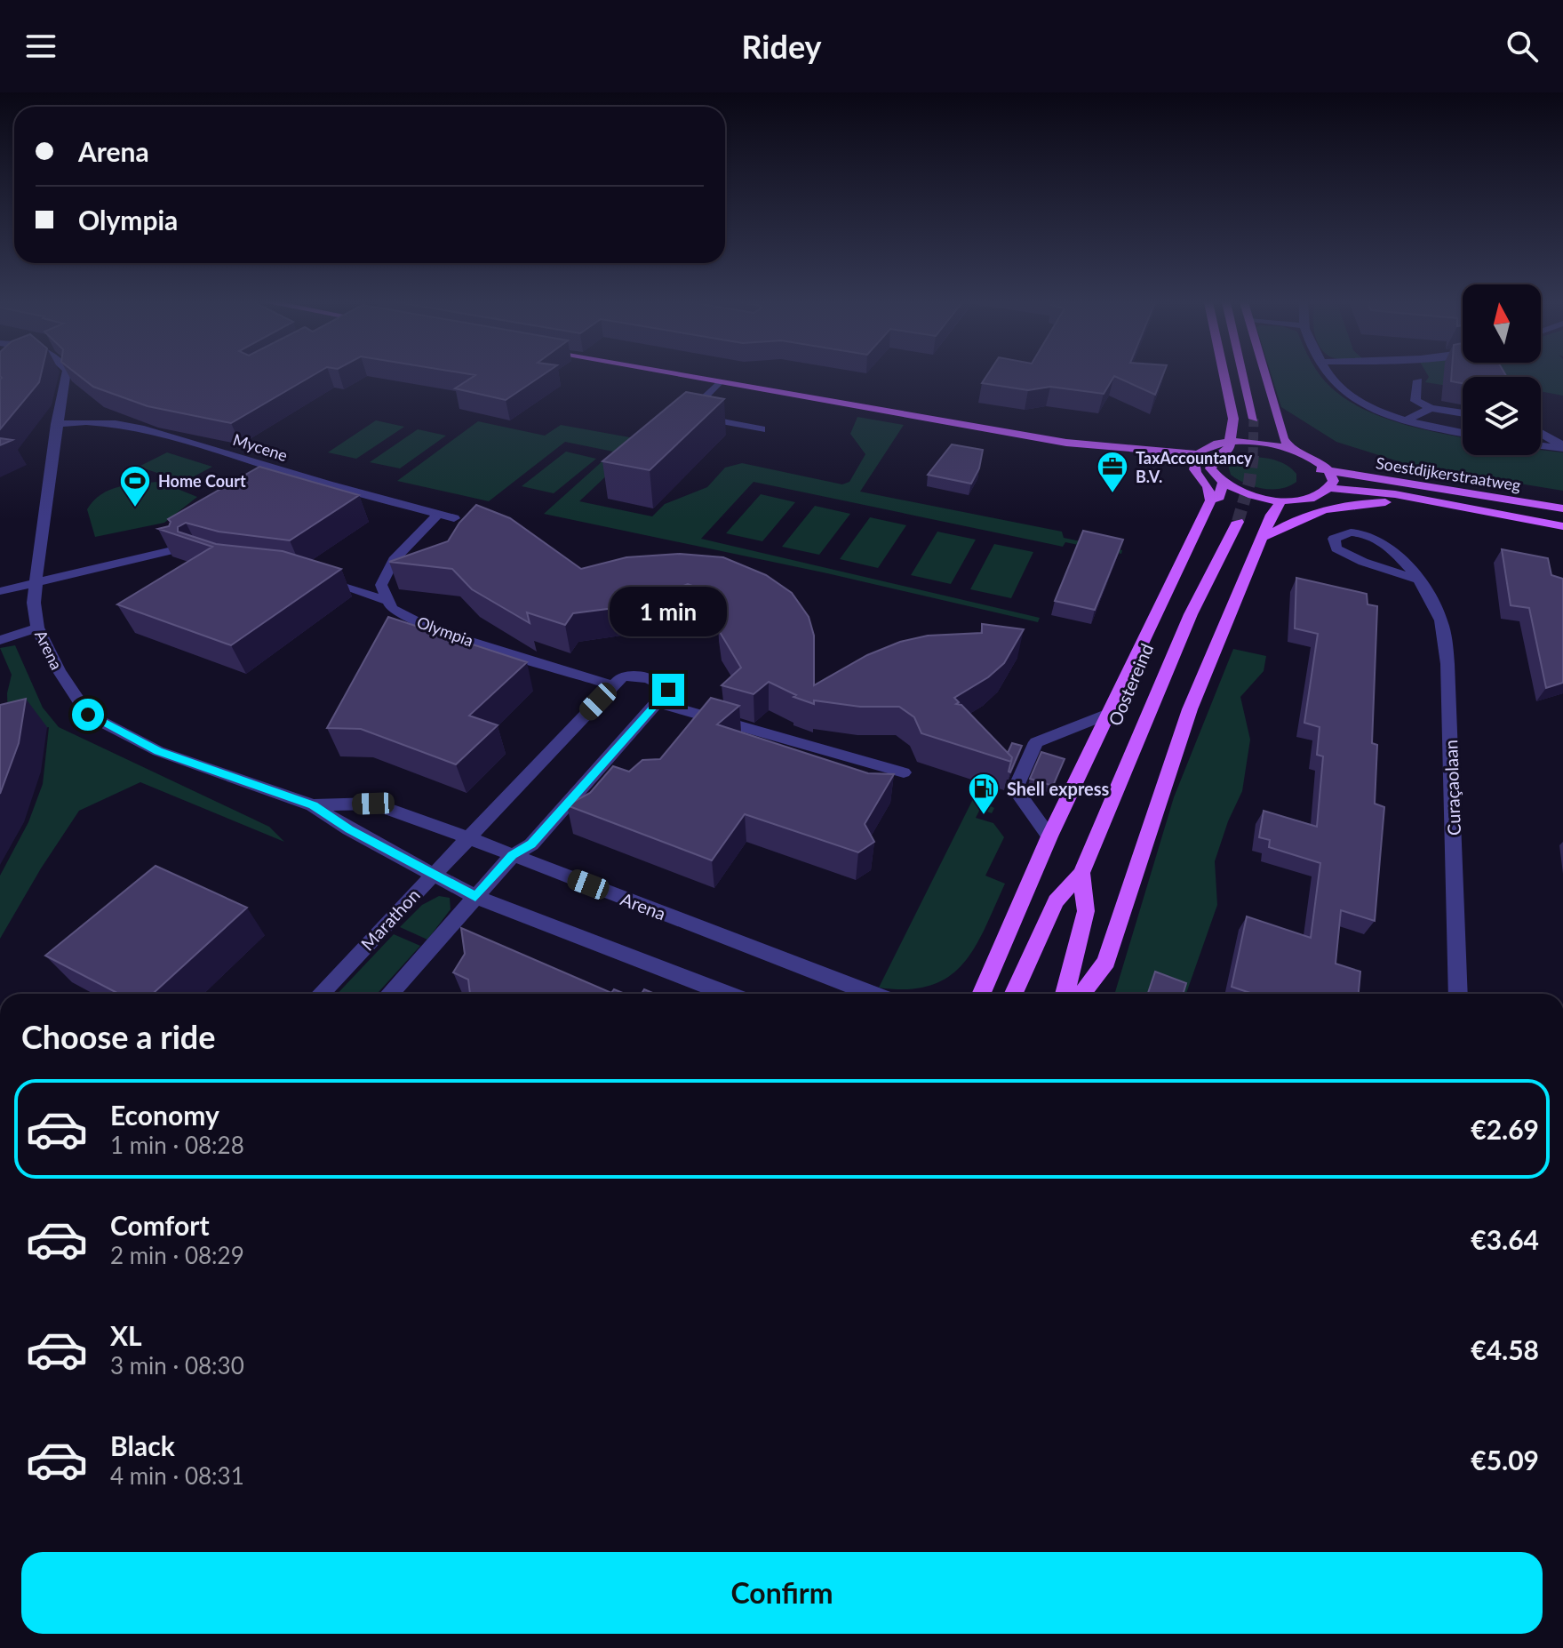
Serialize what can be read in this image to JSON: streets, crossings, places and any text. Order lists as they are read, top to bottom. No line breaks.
{"streets":{"main road":["Soestdijkerstraatweg","Oostereind"],"street":["Mycene","Olympia","Arena","Curaçaolaan","Marathon"]},"crossings":[["Mycene","Arena"],["Arena","Marathon"]],"places":{"office":["TaxAccountancy B.V."],"sports":["Home Court"],"fuel station":["Shell express"]},"north":"top","page":{"header":"Ridey","banner":["Arena","Olympia"],"bubble":"1 min","heading":"Choose a ride","list":[{"name":"Economy","note":"1 min · 08:28","value":"€2.69"},{"name":"Comfort","note":"2 min · 08:29","value":"€3.64"},{"name":"XL","note":"3 min · 08:30","value":"€4.58"},{"name":"Black","note":"4 min · 08:31","value":"€5.09"}],"buttons":"Confirm"}}
